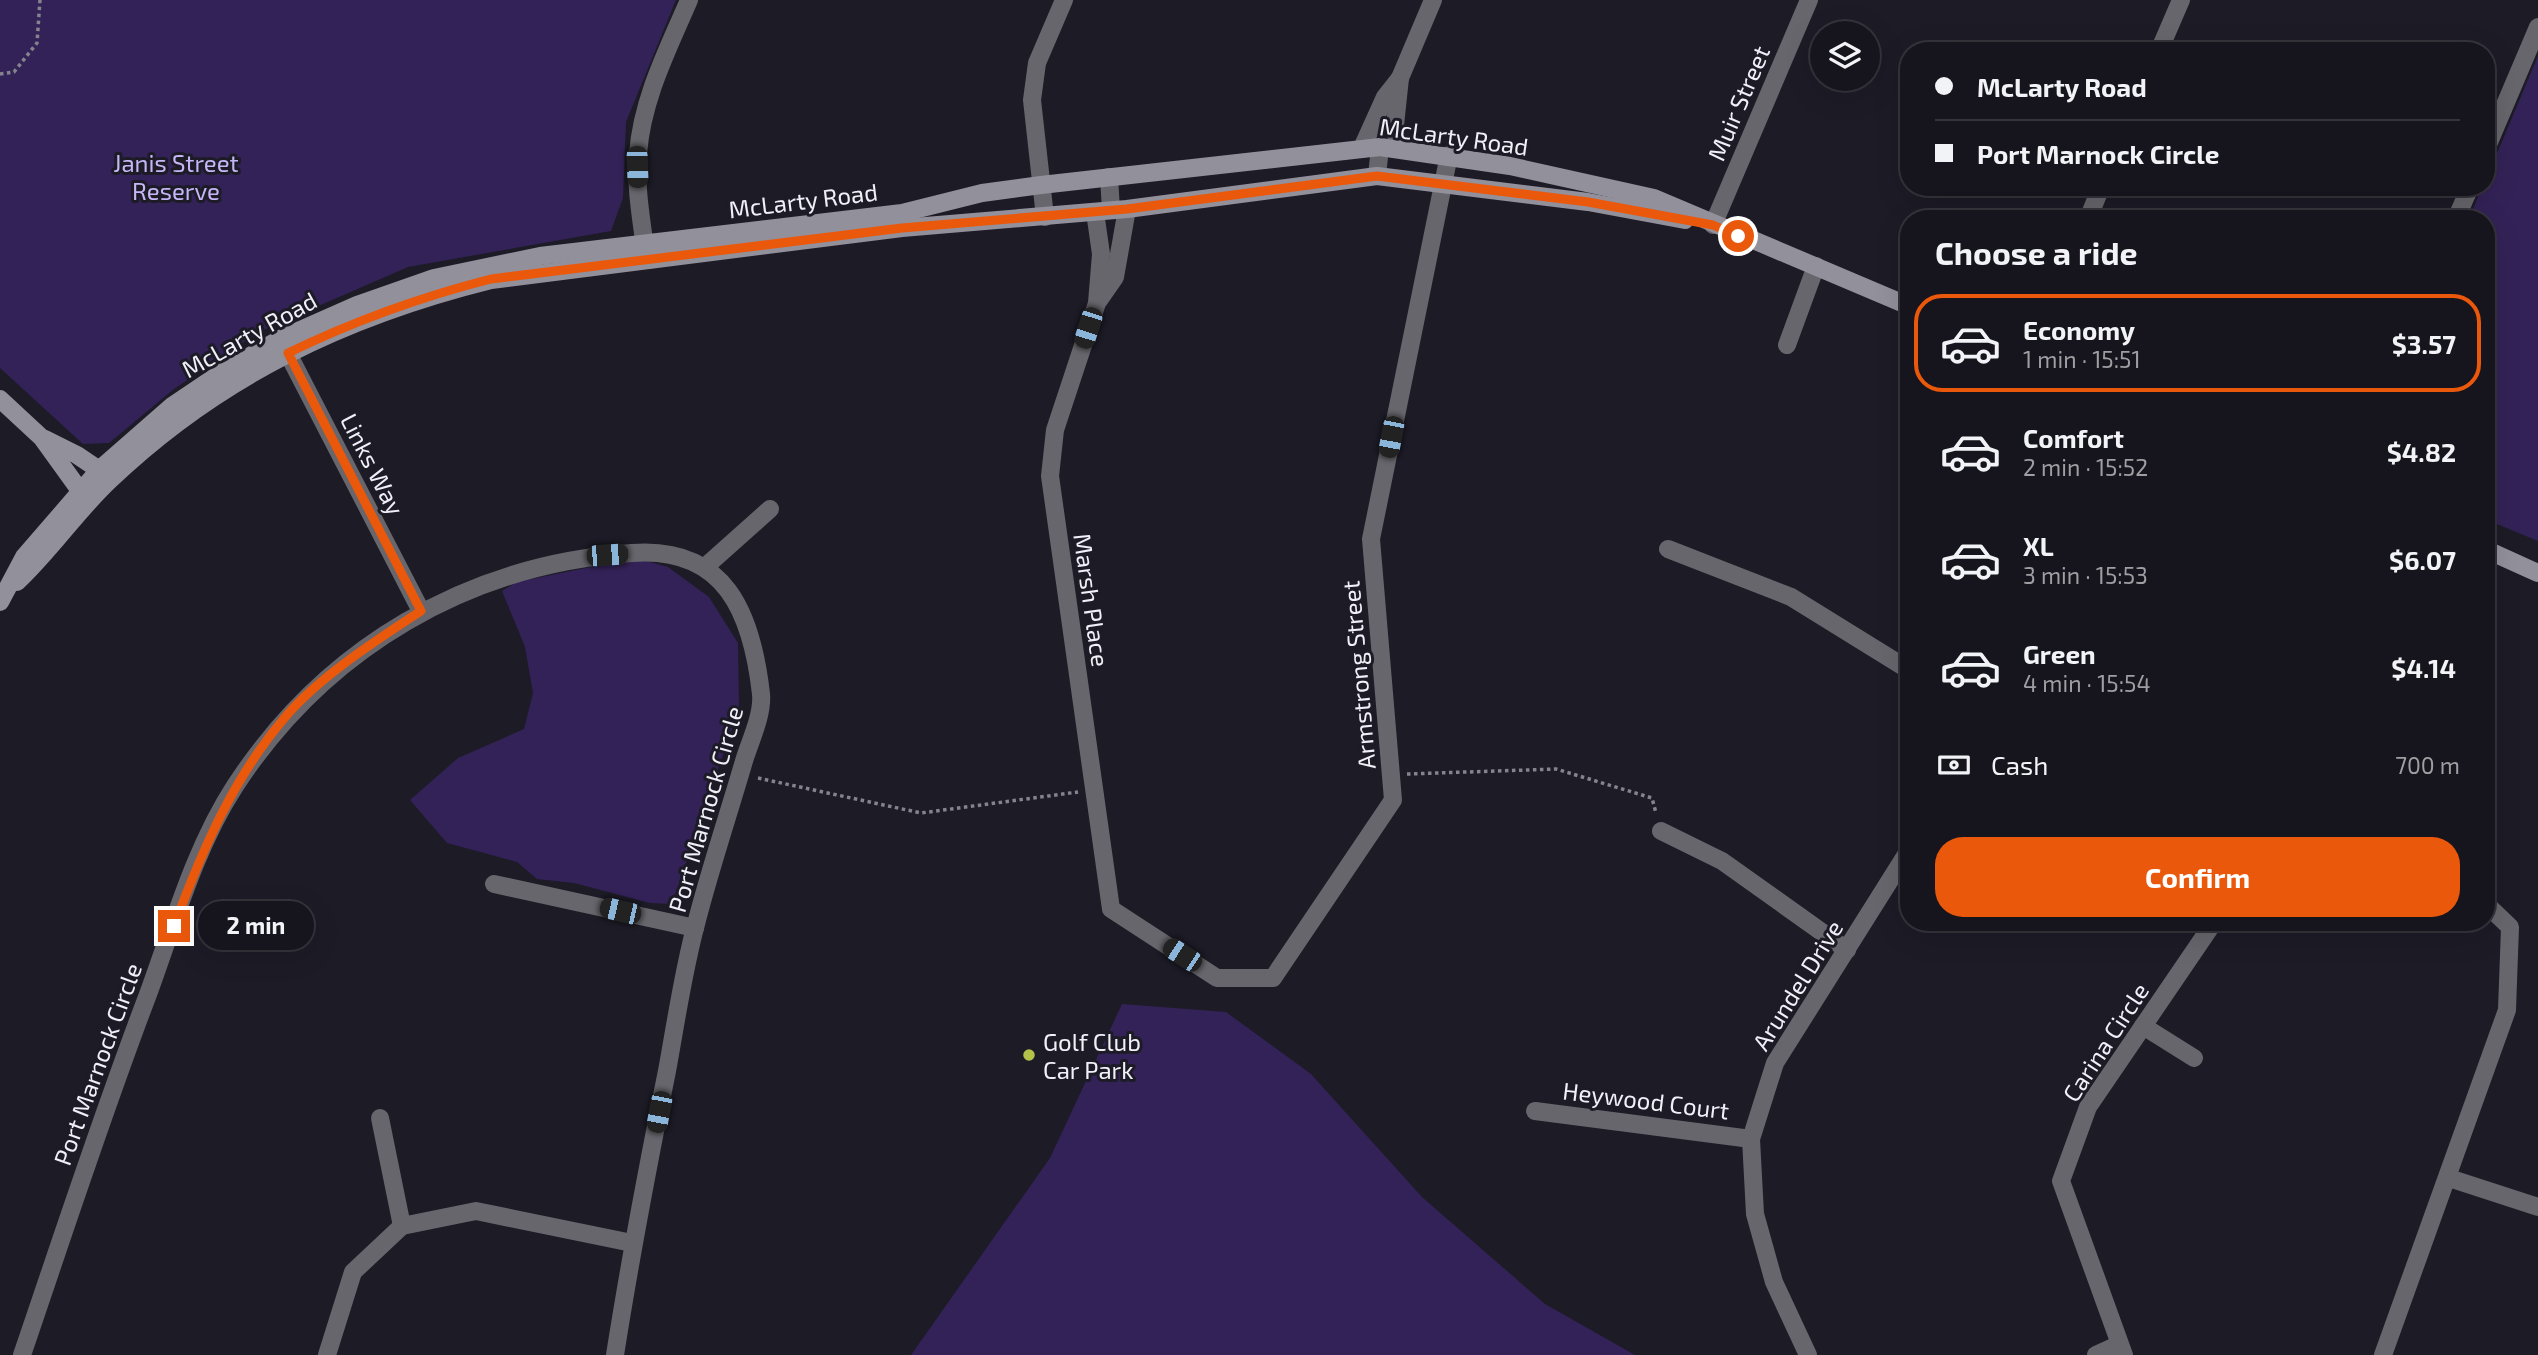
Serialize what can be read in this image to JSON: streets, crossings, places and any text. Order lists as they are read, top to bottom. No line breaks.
{"streets":{"street":["Muir Street","McLarty Road","Links Way","Marsh Place","Armstrong Street","Port Marnock Circle","Arundel Drive","Carina Circle","Heywood Court"]},"crossings":[["Muir Street","McLarty Road"],["McLarty Road","Links Way"],["McLarty Road","Marsh Place"],["McLarty Road","Armstrong Street"],["Links Way","Port Marnock Circle"],["Marsh Place","Armstrong Street"],["Arundel Drive","Heywood Court"]],"parks":["Janis Street Reserve"],"places":["Golf Club Car Park"],"page":{"banner":["McLarty Road","Port Marnock Circle"],"heading":"Choose a ride","list":[{"name":"Economy","note":"1 min · 15:51","value":"$3.57"},{"name":"Comfort","note":"2 min · 15:52","value":"$4.82"},{"name":"XL","note":"3 min · 15:53","value":"$6.07"},{"name":"Green","note":"4 min · 15:54","value":"$4.14"}],"pay":["Cash","700 m"],"buttons":"Confirm","bubble":"2 min"}}
